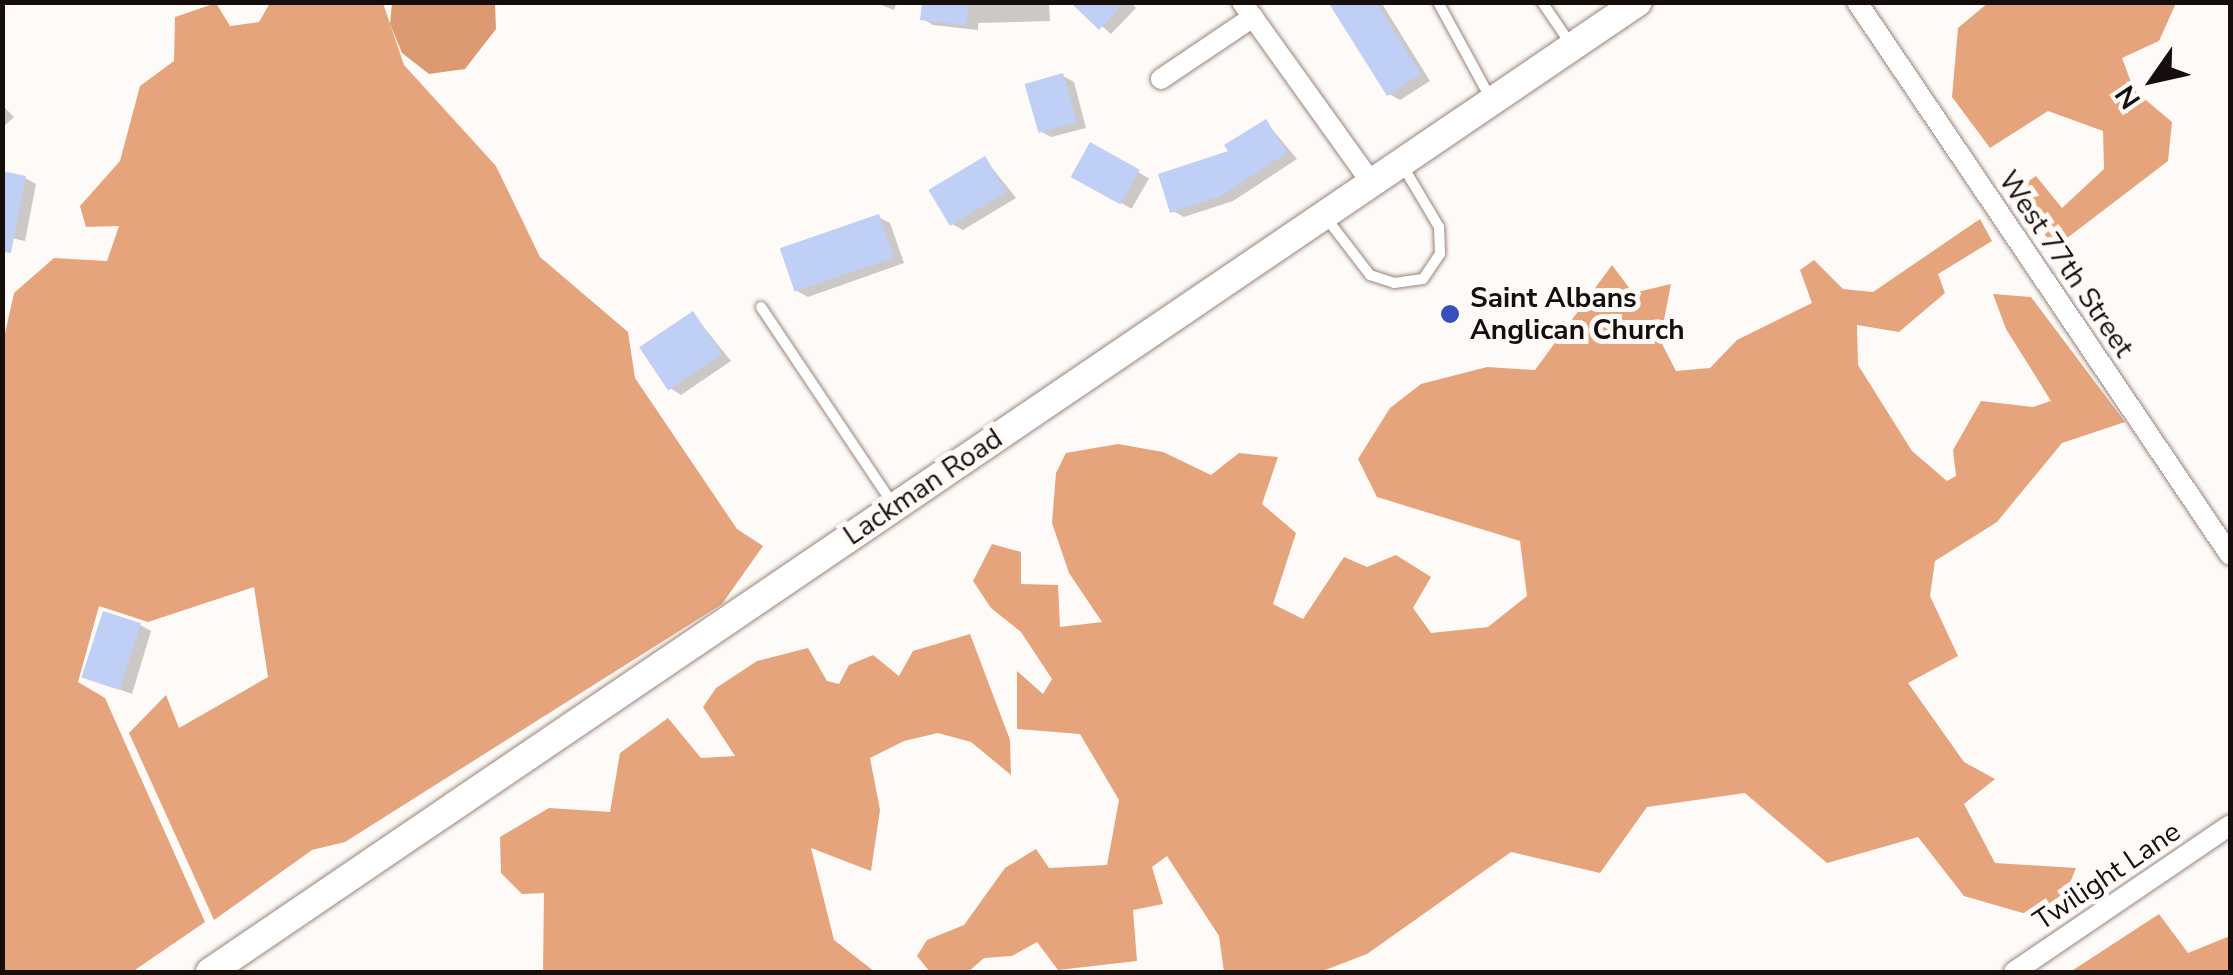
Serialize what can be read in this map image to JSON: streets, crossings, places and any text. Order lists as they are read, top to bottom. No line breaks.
{"streets":{"main road":["Lackman Road"],"street":["West 77th Street","Twilight Lane"]},"places":["Saint Albans Anglican Church"],"north":"bottom left"}
